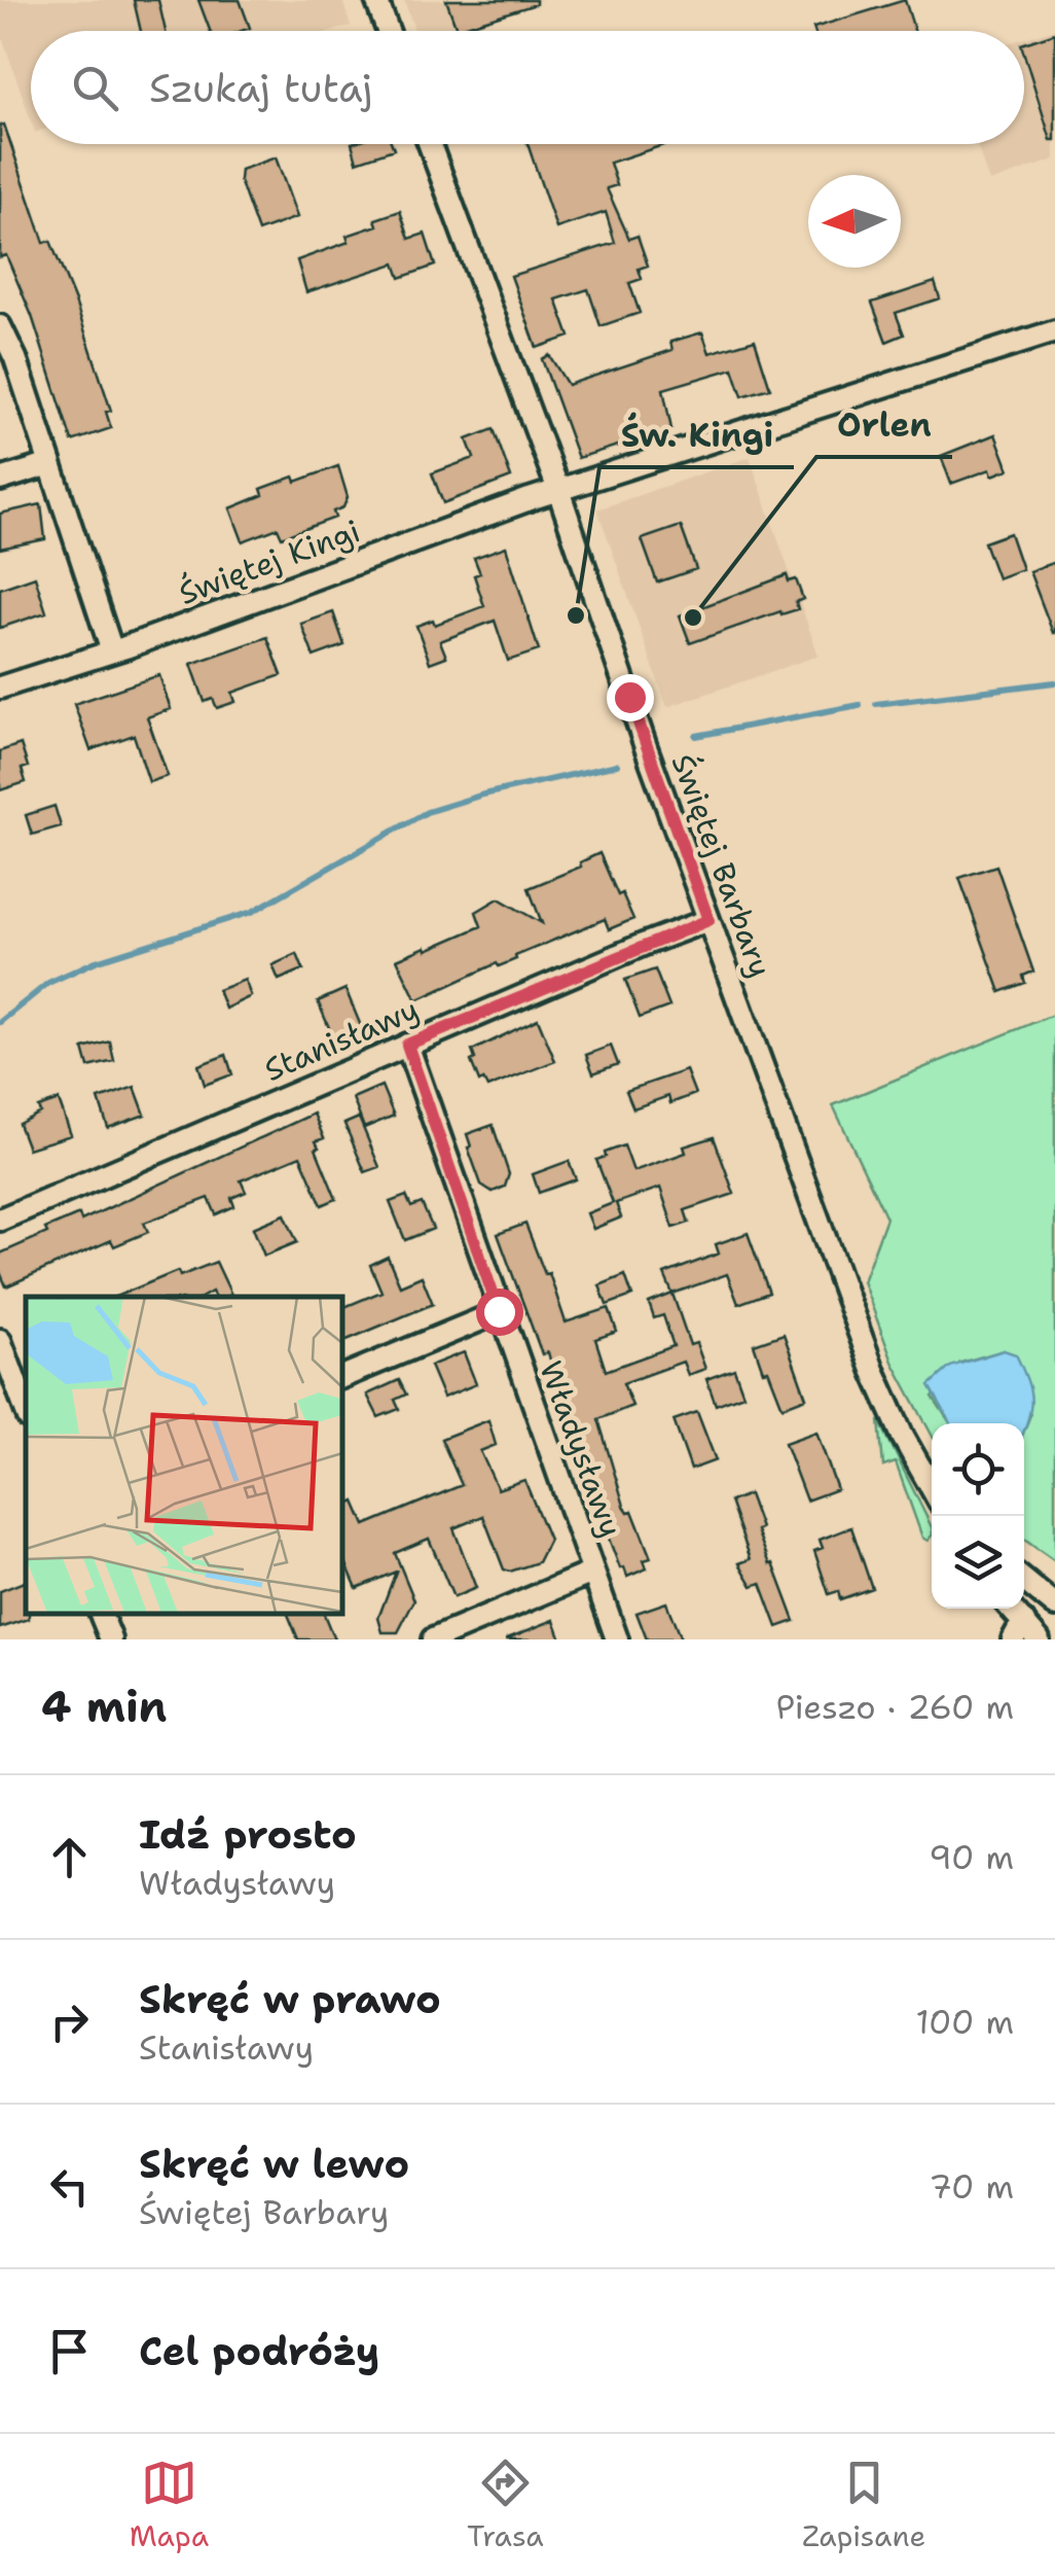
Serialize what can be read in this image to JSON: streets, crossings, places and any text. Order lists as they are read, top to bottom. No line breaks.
{"streets":{"street":["Świętej Kingi","Świętej Barbary","Stanisławy","Władysławy"]},"crossings":[["Świętej Kingi","Świętej Barbary"],["Świętej Barbary","Stanisławy"],["Stanisławy","Władysławy"]],"places":["Św. Kingi","Orlen"],"north":"left","page":{"search":"Szukaj tutaj","heading":["4 min","Pieszo · 260 m"],"list":[["Idź prosto","Władysławy","90 m"],["Skręć w prawo","Stanisławy","100 m"],["Skręć w lewo","Świętej Barbary","70 m"],"Cel podróży"],"nav":["Mapa","Trasa","Zapisane"]}}
